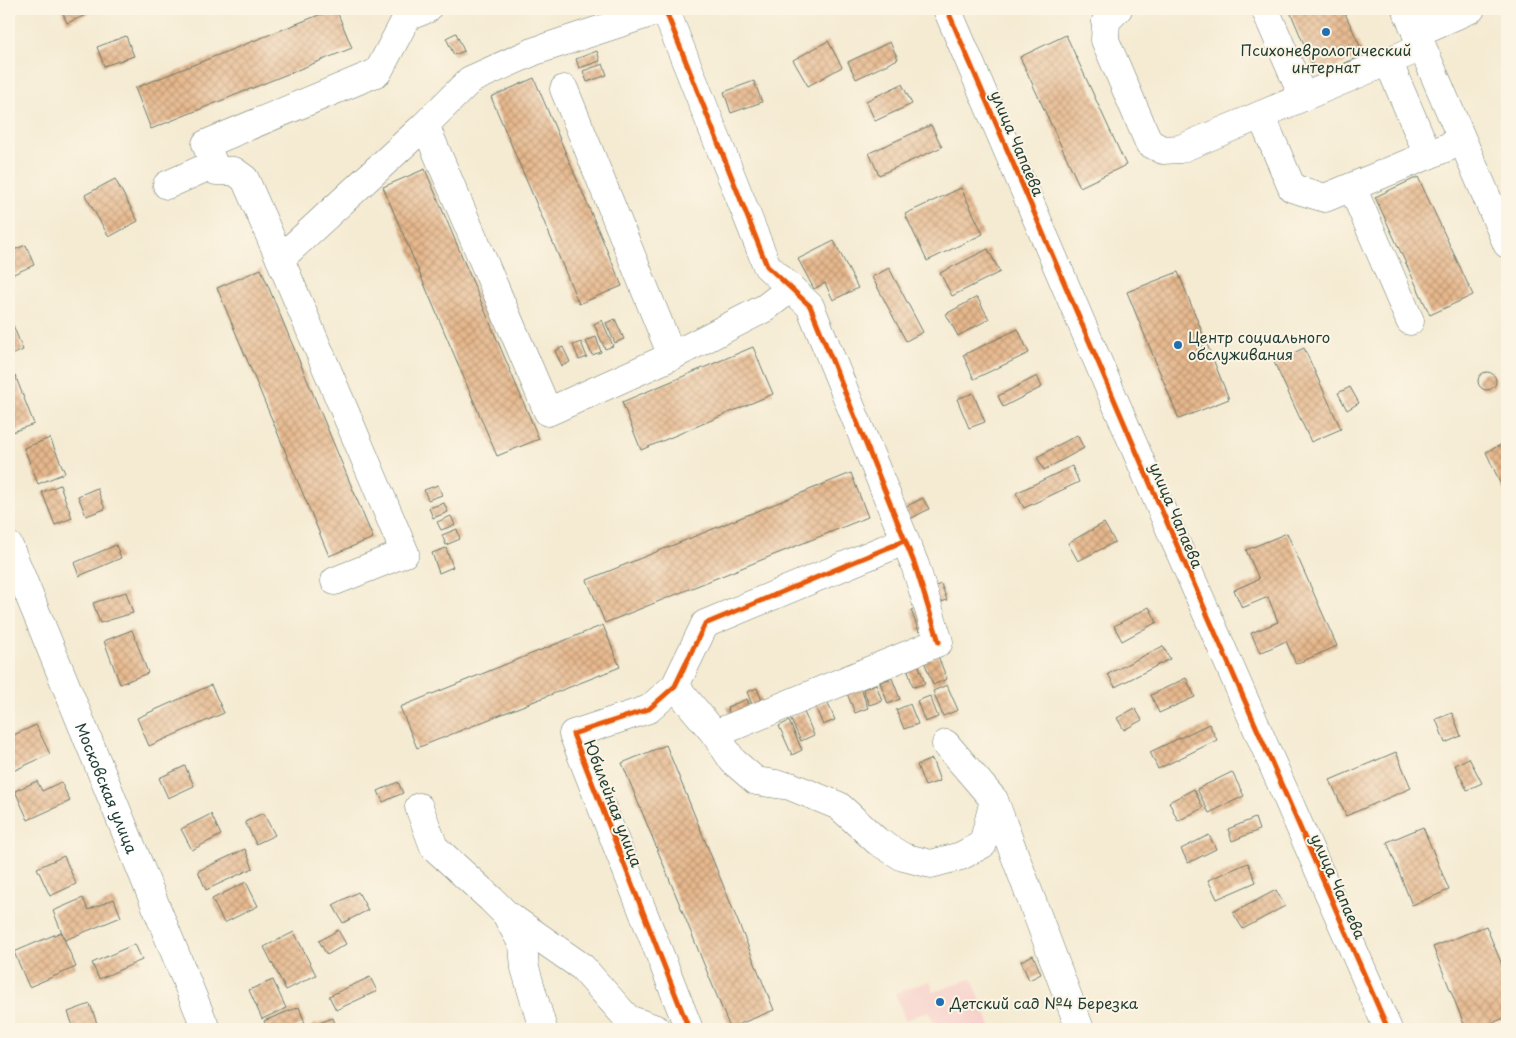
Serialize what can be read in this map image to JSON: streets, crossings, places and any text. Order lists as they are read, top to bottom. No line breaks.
{"streets":{"street":["улица Чапаева","Московская улица","Юбилейная улица"]},"places":["Психоневрологический интернат","Центр социального обслуживания","Детский сад №4 Березка"]}
